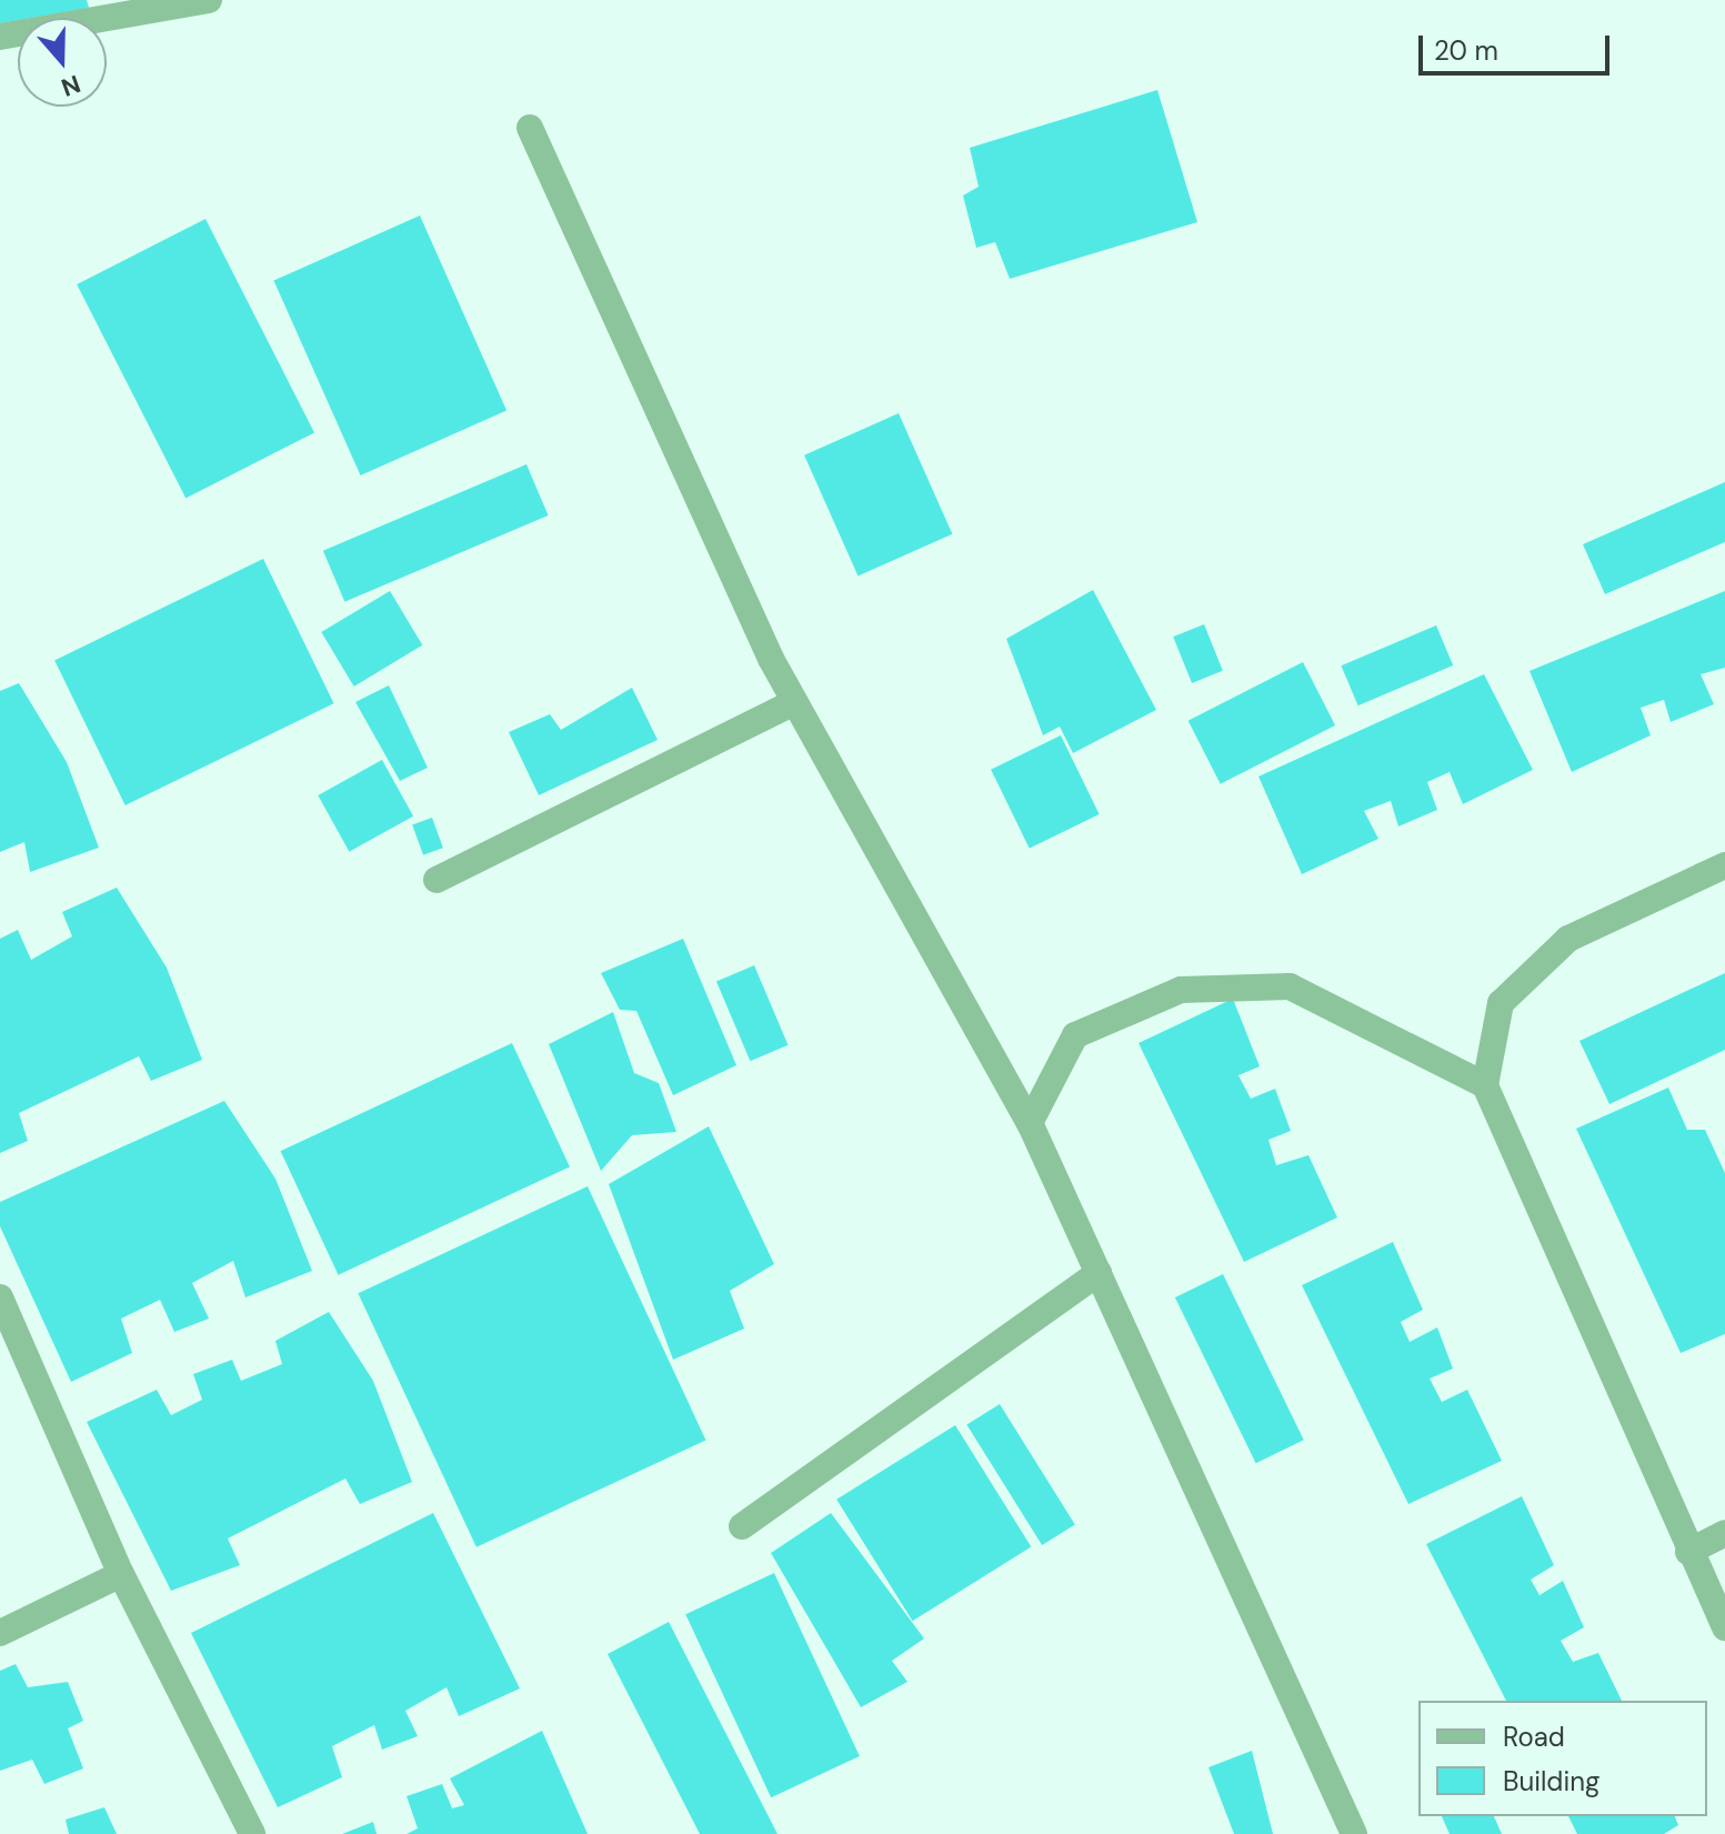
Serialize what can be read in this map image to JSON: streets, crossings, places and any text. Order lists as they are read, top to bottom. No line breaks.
{"legend":["Road","Building"],"scale_bar":"20 m","north":"bottom"}
